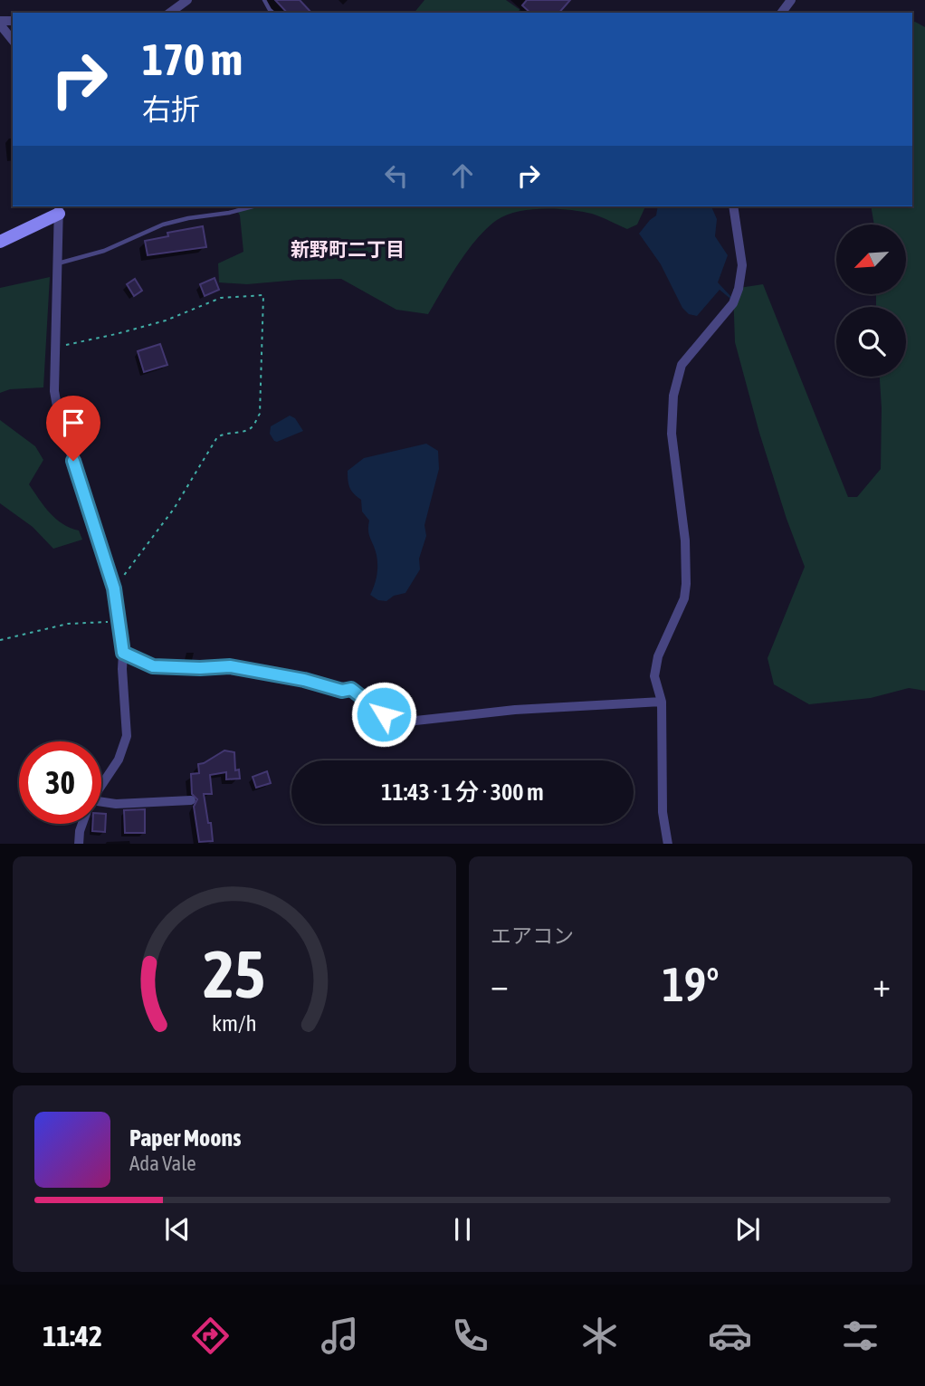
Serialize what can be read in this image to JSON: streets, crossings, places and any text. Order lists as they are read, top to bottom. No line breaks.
{"districts":["新野町二丁目"],"north":"bottom left","page":{"turn":["170 m","右折"],"limit":"30","trip":"11:43 · 1 分 · 300 m","tile":"エアコン","heat":["−","19°","+"],"song":["Paper Moons","Ada Vale"],"tabs":"11:42","gauge":["25","km/h"]}}
